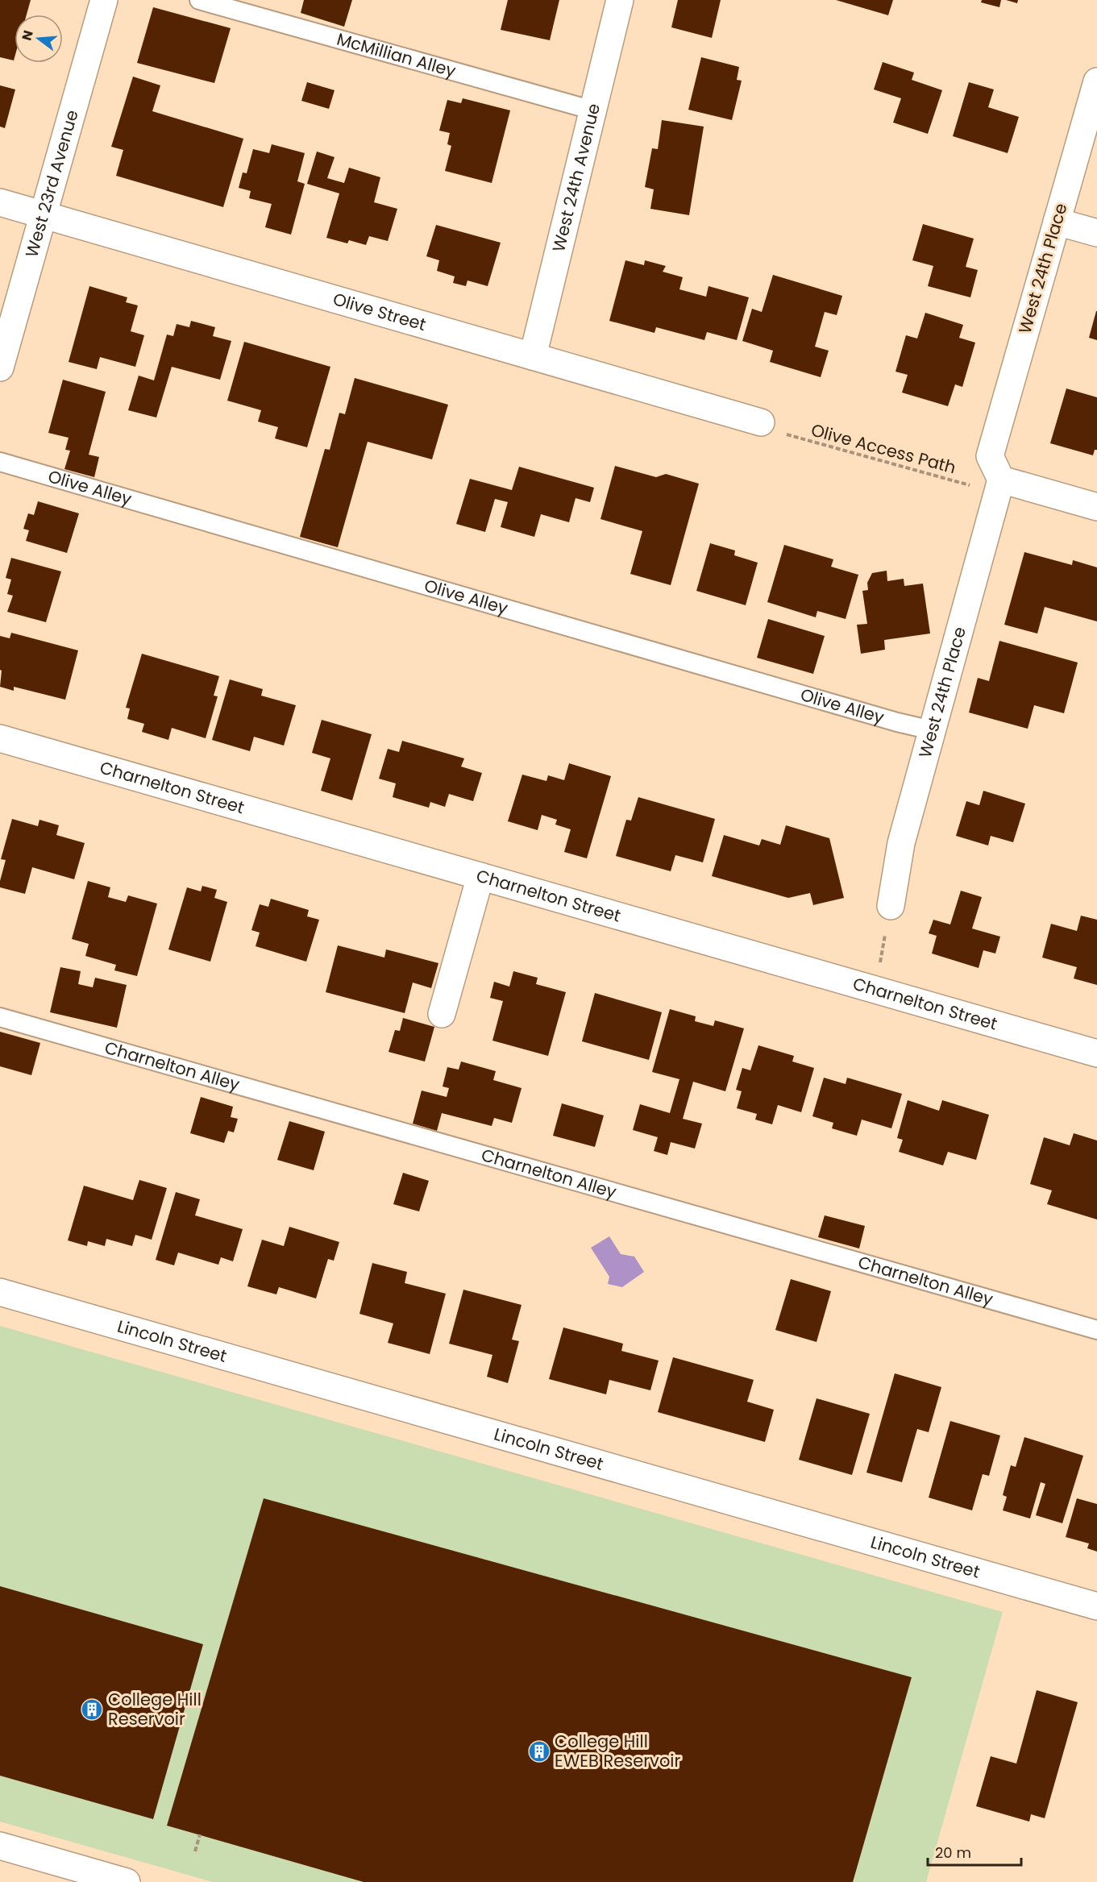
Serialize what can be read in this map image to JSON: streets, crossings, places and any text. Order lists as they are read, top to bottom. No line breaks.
{"streets":{"street":["West 24th Avenue","West 23rd Avenue","West 24th Place","Olive Street","Charnelton Street","Lincoln Street"],"lane":["McMillian Alley","Olive Alley","Charnelton Alley"],"path":["Olive Access Path"]},"crossings":[["McMillian Alley","West 24th Avenue"],["West 24th Avenue","Olive Street"],["West 23rd Avenue","Olive Street"],["West 24th Place","Olive Access Path"],["West 24th Place","Olive Alley"],["Olive Street","Olive Access Path"]],"places":{"building":["College Hill Reservoir","College Hill EWEB Reservoir"]},"scale_bar":"20 m","north":"left"}
